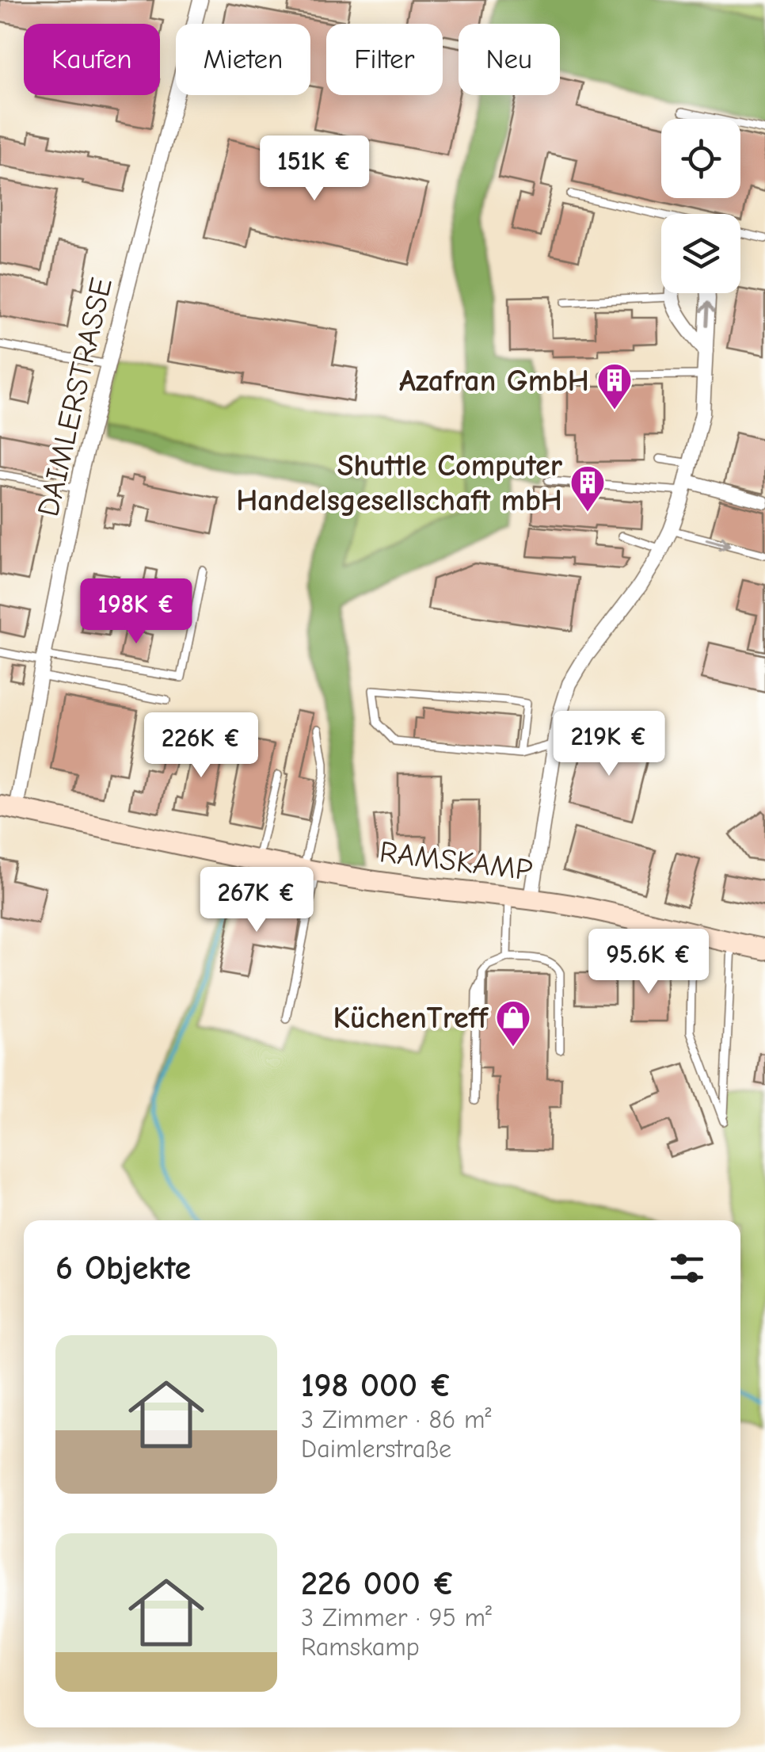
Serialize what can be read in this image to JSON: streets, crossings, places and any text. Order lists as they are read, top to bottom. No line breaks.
{"streets":{"street":["DAIMLERSTRASSE","RAMSKAMP"]},"crossings":[["DAIMLERSTRASSE","RAMSKAMP"]],"places":{"building":["Azafran GmbH","Shuttle Computer Handelsgesellschaft mbH"],"shop":["KüchenTreff"]},"page":{"chip":["Kaufen","Mieten","Filter","Neu"],"price":["151K €","198K €","219K €","226K €","267K €","95.6K €"],"heading":"6 Objekte","list":[{"name":"198 000 €","note":"3 Zimmer · 86 m² · Daimlerstraße"},{"name":"226 000 €","note":"3 Zimmer · 95 m² · Ramskamp"}]}}
